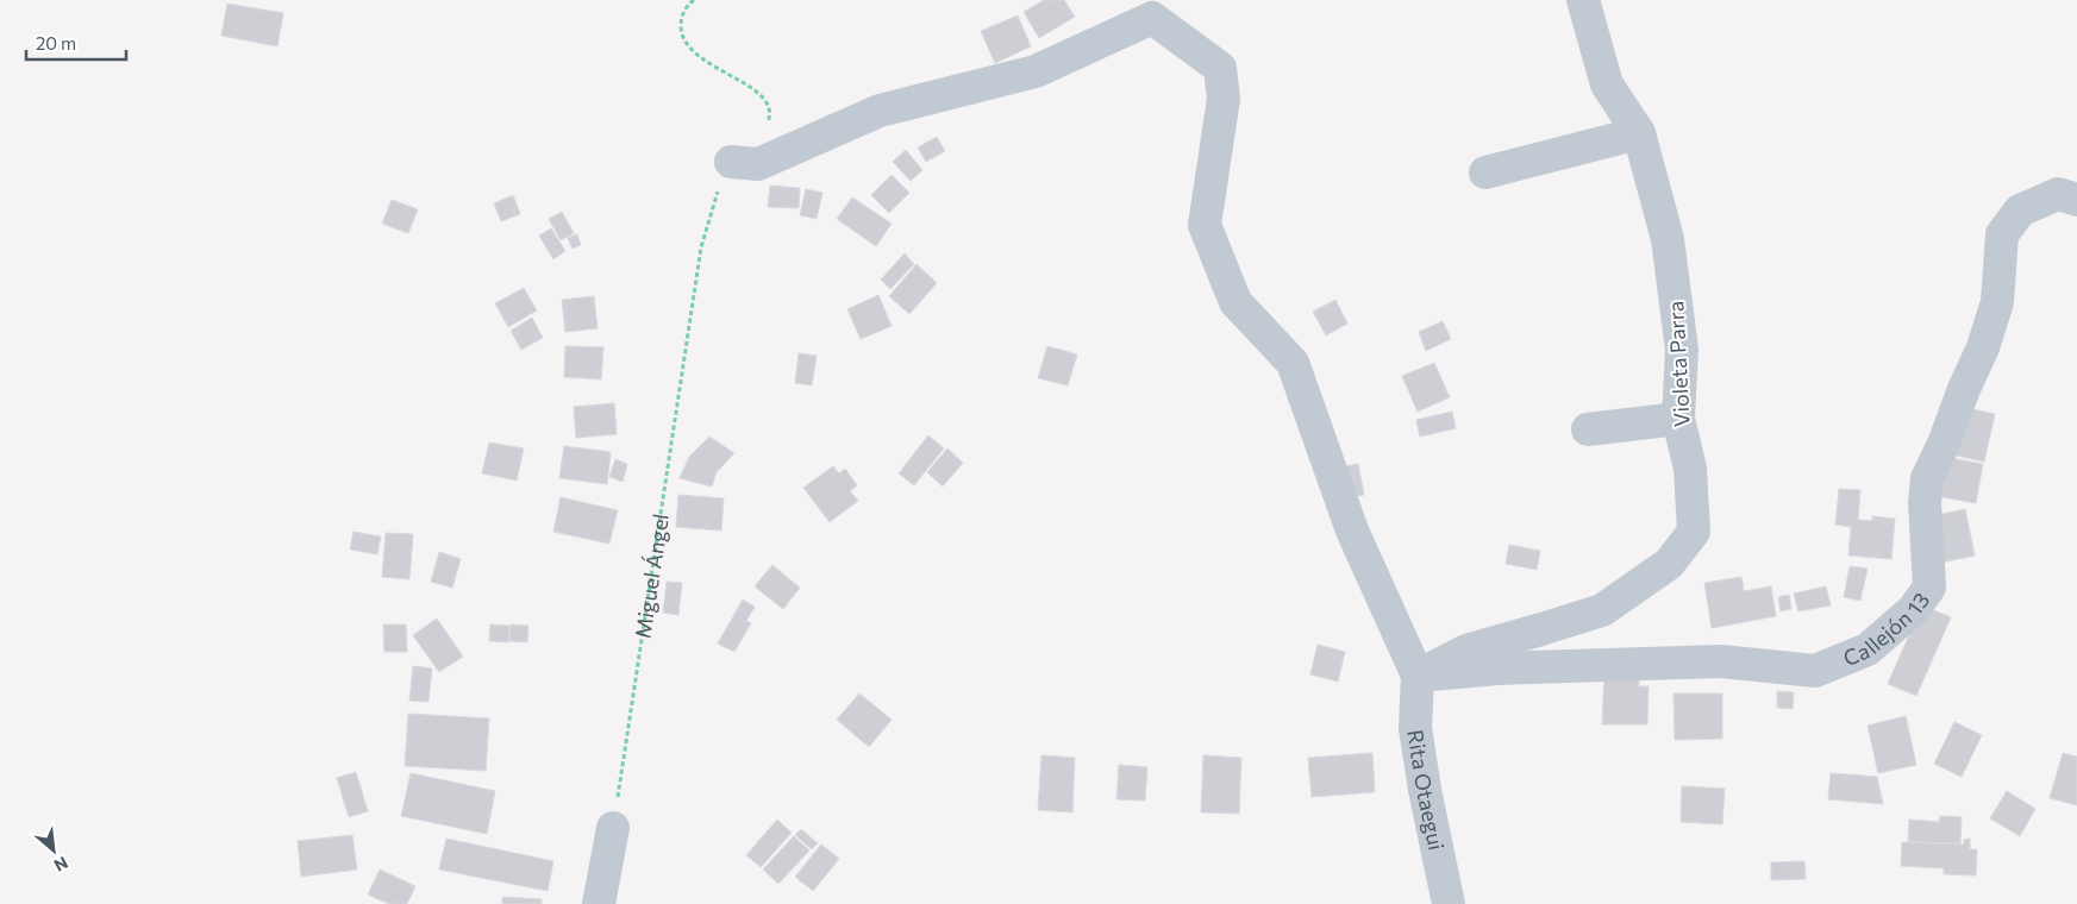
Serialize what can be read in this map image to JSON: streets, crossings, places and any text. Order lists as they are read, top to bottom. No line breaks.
{"streets":{"street":["Violeta Parra","Callejón 13","Rita Otaegui"],"path":["Miguel Ángel"]},"crossings":[["Violeta Parra","Callejón 13"],["Violeta Parra","Rita Otaegui"],["Callejón 13","Rita Otaegui"]],"scale_bar":"20 m","north":"bottom right"}
